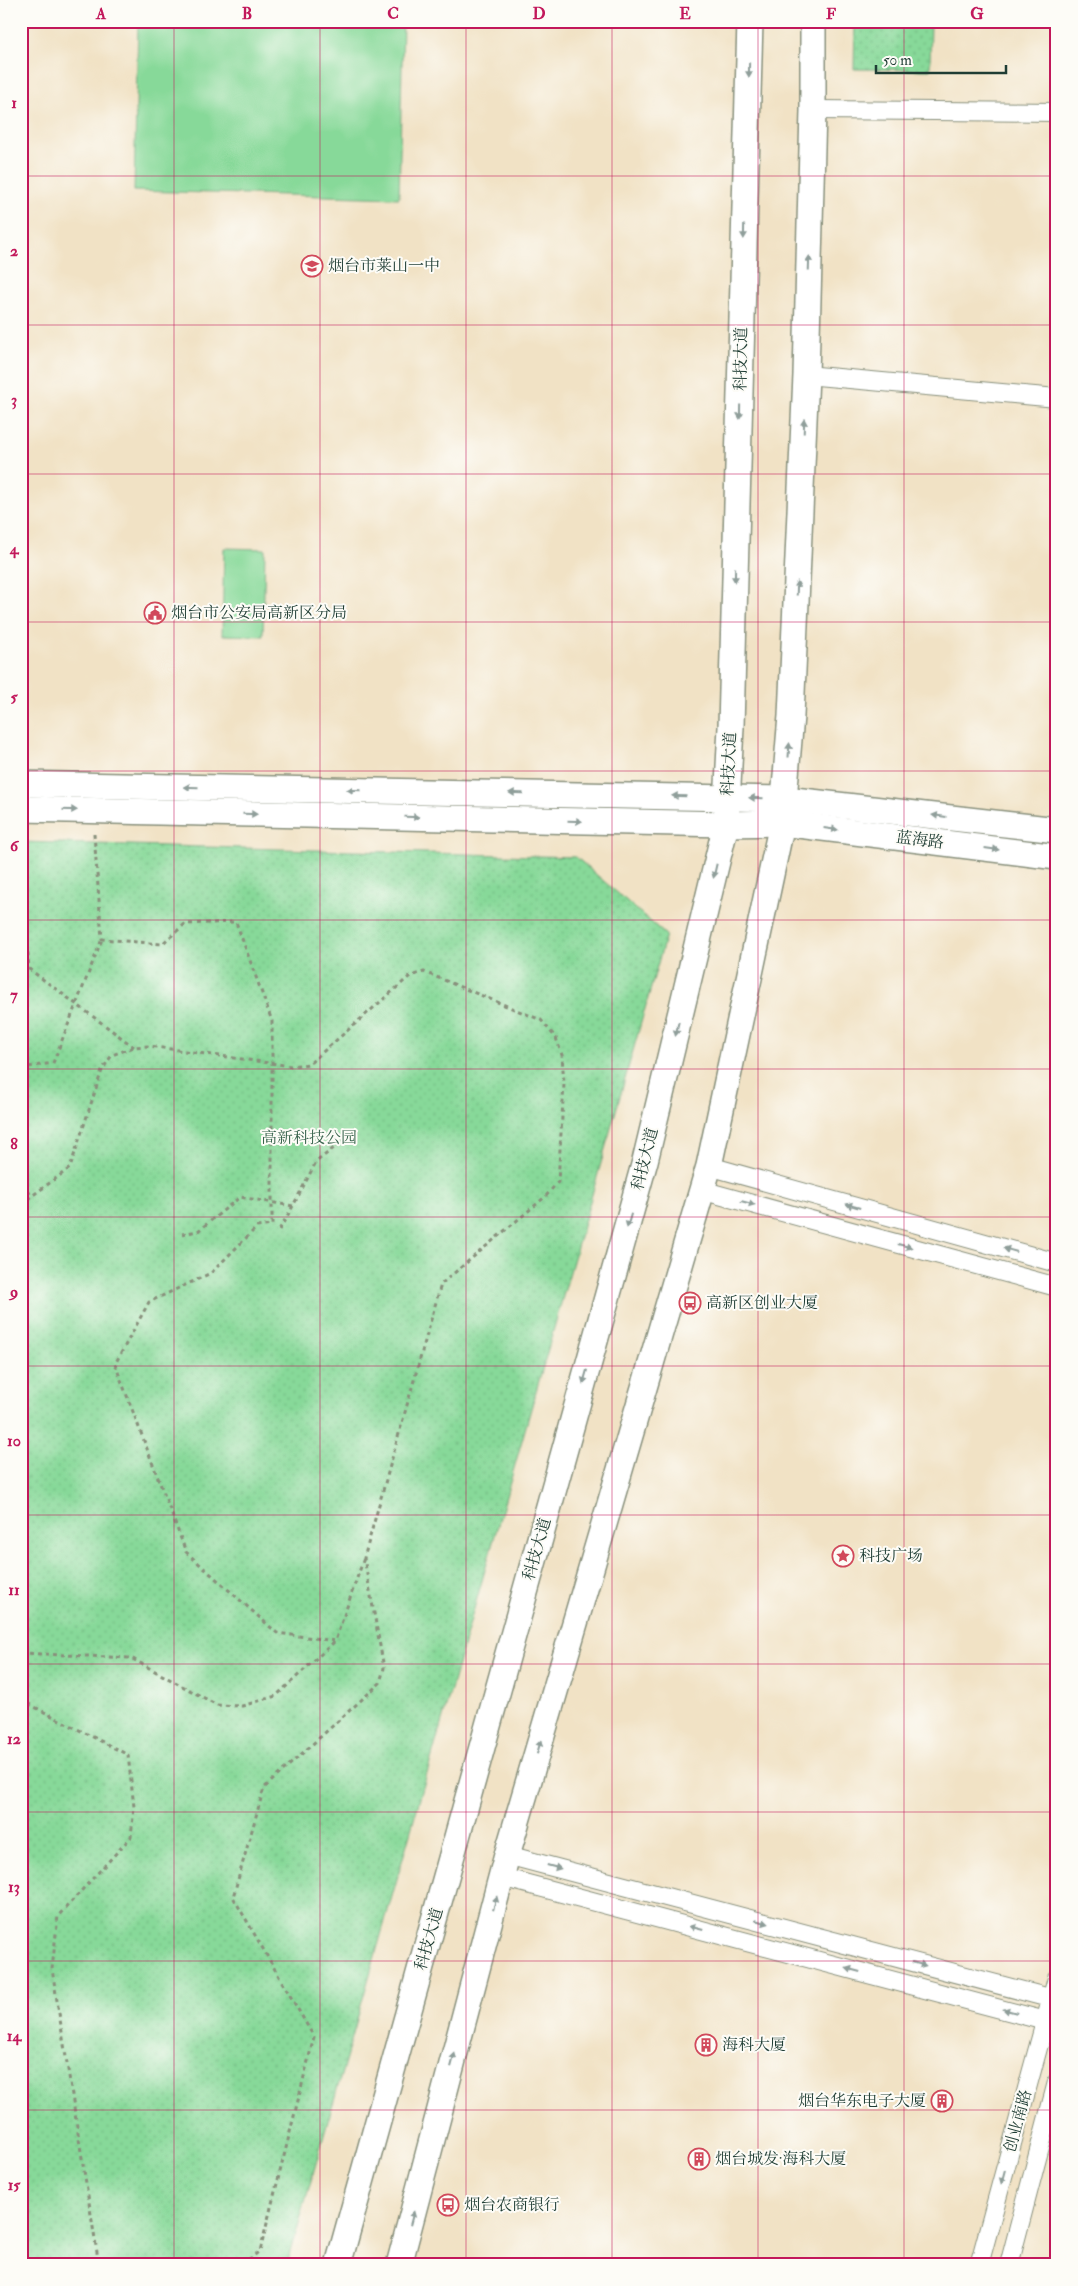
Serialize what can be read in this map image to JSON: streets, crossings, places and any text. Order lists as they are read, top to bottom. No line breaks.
{"streets":{"main road":["科技大道","蓝海路"],"street":["创业南路"]},"parks":["高新科技公园"],"places":{"school or university":["烟台市莱山一中"],"public building":["烟台市公安局高新区分局"],"bus stop":["高新区创业大厦","烟台农商银行"],"place":["科技广场"],"building":["海科大厦","烟台华东电子大厦","烟台城发·海科大厦"]},"scale_bar":"50 m","grid":{"columns":["A","B","C","D","E","F","G"],"rows":["1","2","3","4","5","6","7","8","9","10","11","12","13","14","15"]}}
